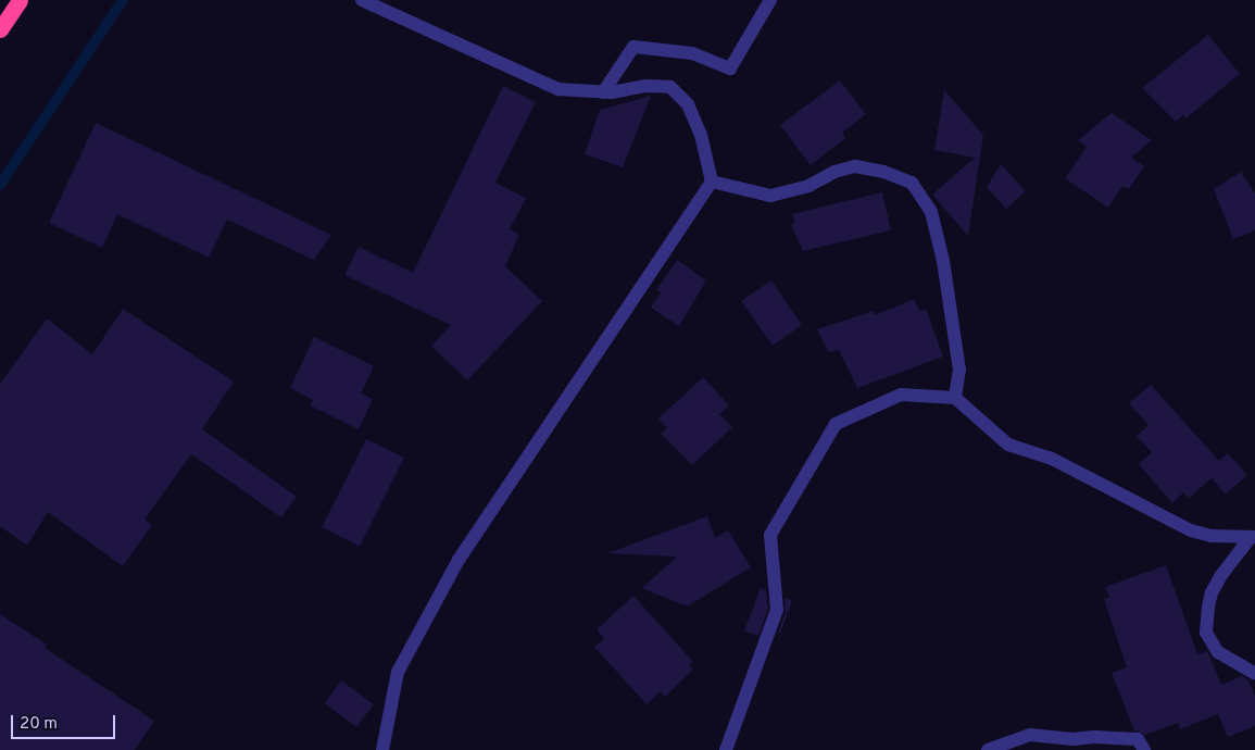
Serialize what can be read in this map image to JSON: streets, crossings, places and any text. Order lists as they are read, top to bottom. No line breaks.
{"scale_bar":"20 m"}
